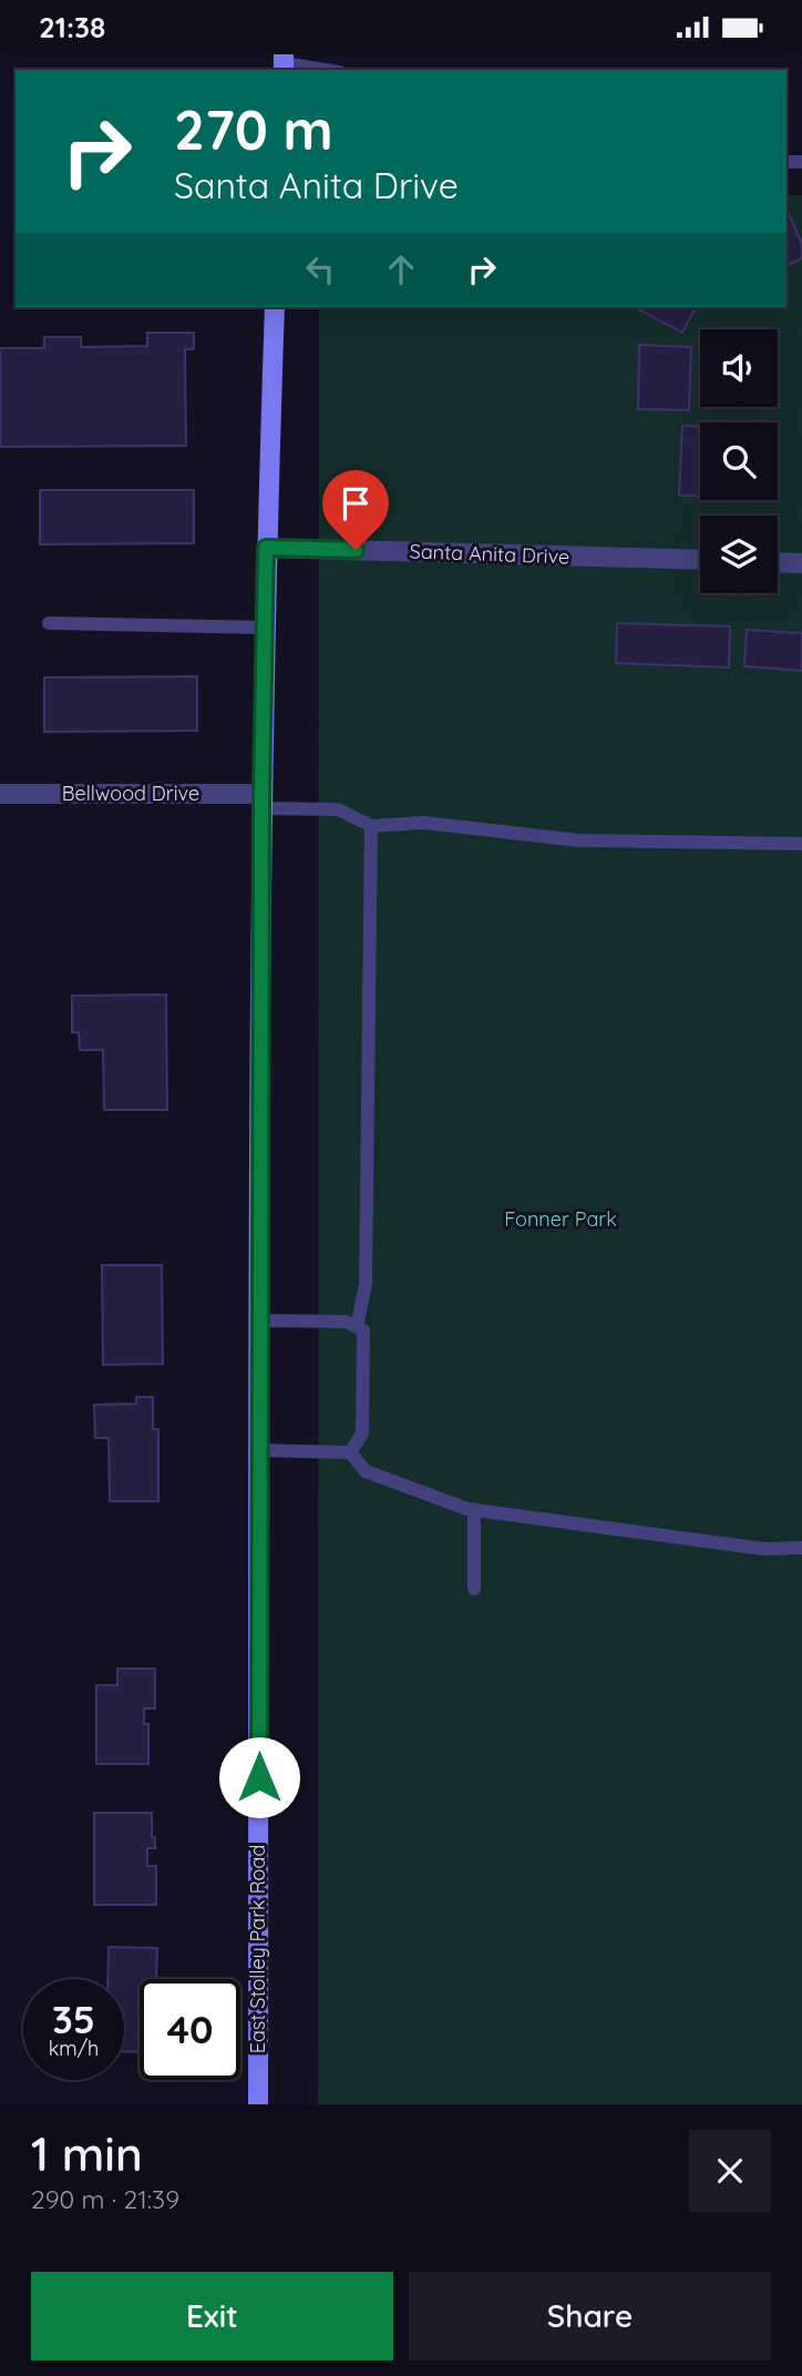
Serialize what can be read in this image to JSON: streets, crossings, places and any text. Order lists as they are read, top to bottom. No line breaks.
{"streets":{"street":["Santa Anita Drive","Bellwood Drive","East Stolley Park Road"]},"crossings":[["Santa Anita Drive","East Stolley Park Road"],["Bellwood Drive","East Stolley Park Road"]],"parks":["Fonner Park"],"page":{"status":"21:38","turn":["270 m","Santa Anita Drive"],"speed":"35 km/h","limit":"40","heading":["1 min","290 m · 21:39"],"buttons":["Exit","Share"]}}
